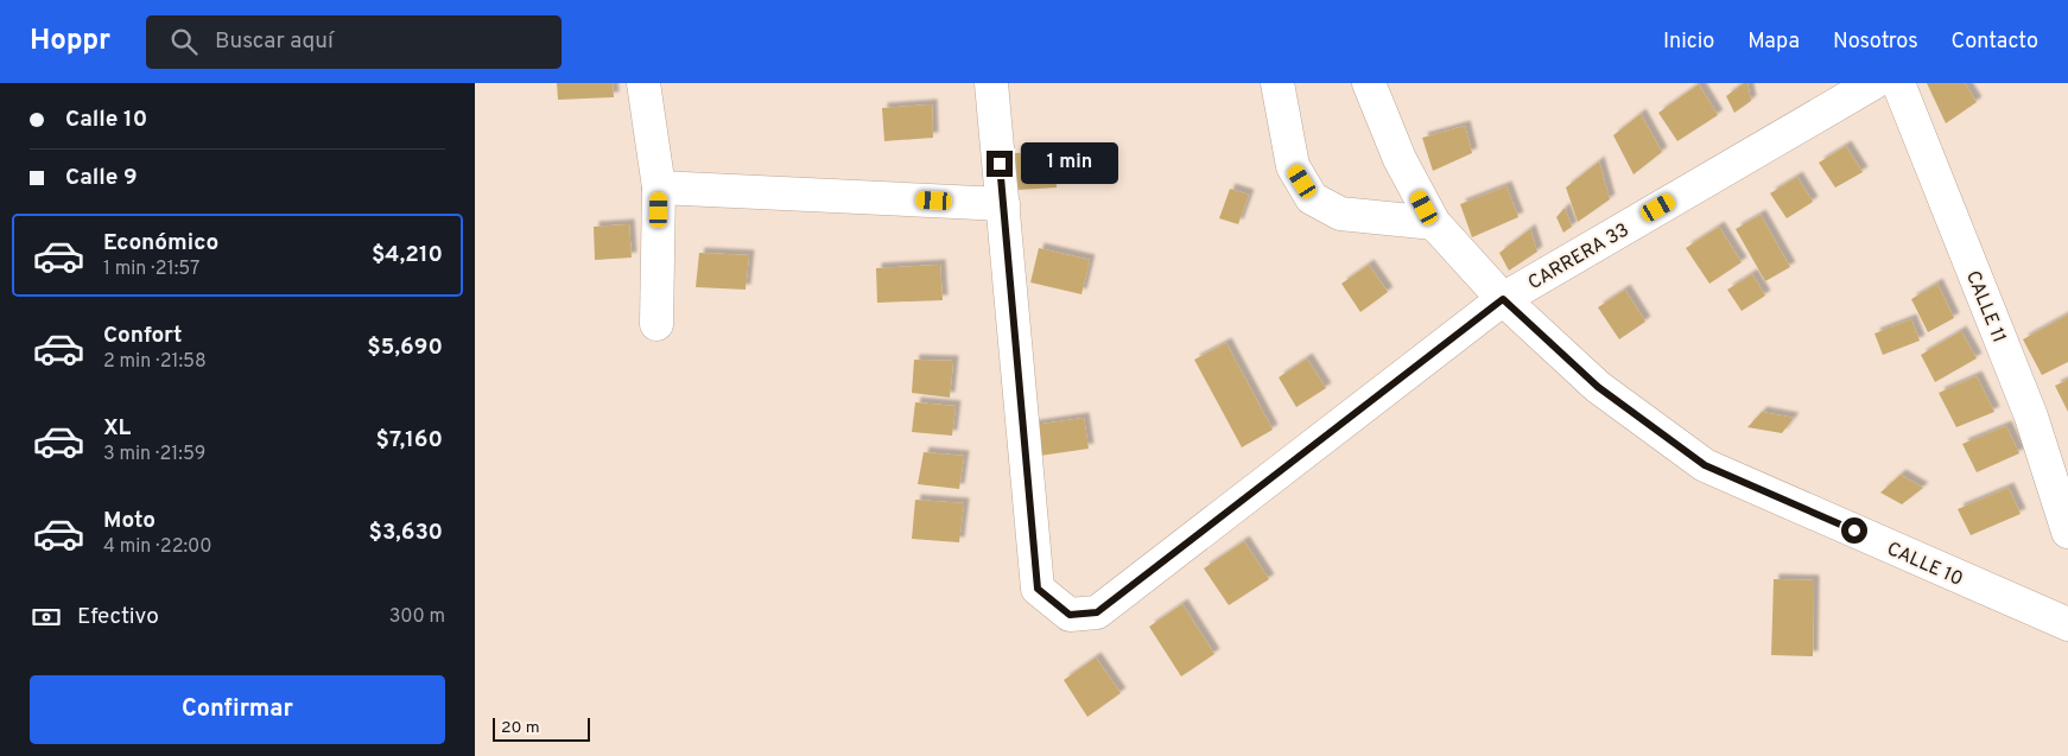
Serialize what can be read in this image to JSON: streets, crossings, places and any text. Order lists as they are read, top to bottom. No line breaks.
{"streets":{"street":["CARRERA 33","CALLE 11","CALLE 10"]},"crossings":[["CARRERA 33","CALLE 10"]],"scale_bar":"20 m","page":{"header":"Hoppr","search":"Buscar aquí","nav":["Inicio","Mapa","Nosotros","Contacto"],"banner":["Calle 10","Calle 9"],"bubble":"1 min","list":[{"name":"Económico","note":"1 min · 21:57","value":"$4,210"},{"name":"Confort","note":"2 min · 21:58","value":"$5,690"},{"name":"XL","note":"3 min · 21:59","value":"$7,160"},{"name":"Moto","note":"4 min · 22:00","value":"$3,630"}],"pay":["Efectivo","300 m"],"buttons":"Confirmar","scale":"20 m"}}
